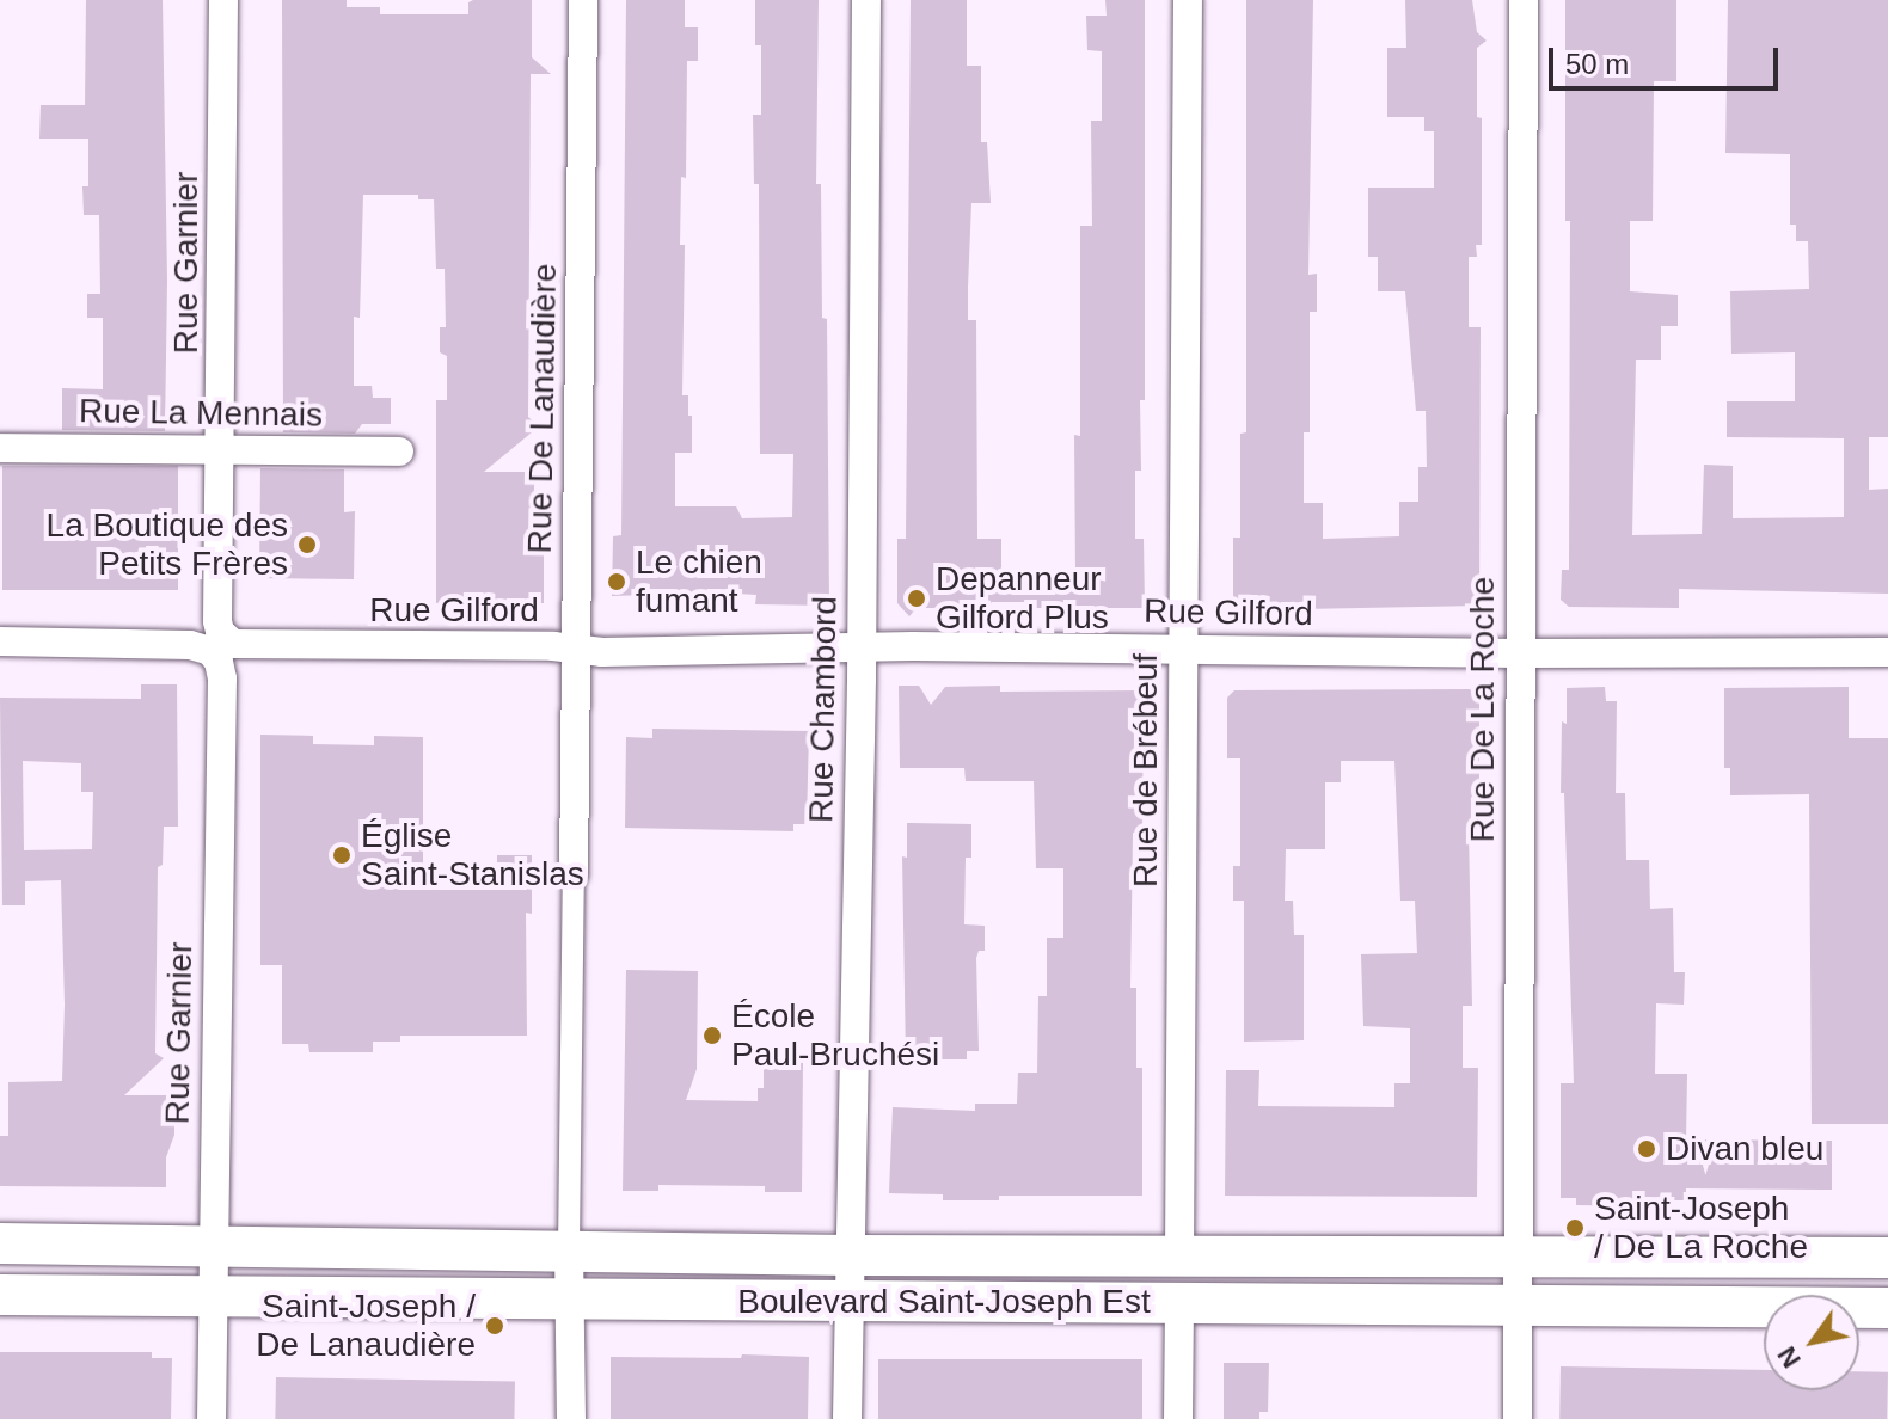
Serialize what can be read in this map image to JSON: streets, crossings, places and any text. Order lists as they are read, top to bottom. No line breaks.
{"streets":{"main road":["Boulevard Saint-Joseph Est"],"street":["Rue Garnier","Rue De Lanaudière","Rue La Mennais","Rue Gilford","Rue Chambord","Rue De La Roche","Rue de Brébeuf"]},"crossings":[["Rue Garnier","Rue La Mennais"],["Rue Garnier","Rue Gilford"],["Rue Garnier","Boulevard Saint-Joseph Est"],["Rue De Lanaudière","Rue Gilford"],["Rue Gilford","Rue Chambord"],["Rue Gilford","Rue De La Roche"],["Rue Gilford","Rue de Brébeuf"],["Rue Chambord","Boulevard Saint-Joseph Est"],["Rue De La Roche","Boulevard Saint-Joseph Est"],["Rue de Brébeuf","Boulevard Saint-Joseph Est"]],"places":["La Boutique des Petits Frères","Le chien fumant","Depanneur Gilford Plus","Église Saint-Stanislas","École Paul-Bruchési","Divan bleu","Saint-Joseph / De La Roche","Saint-Joseph / De Lanaudière"],"scale_bar":"50 m","north":"bottom left"}
